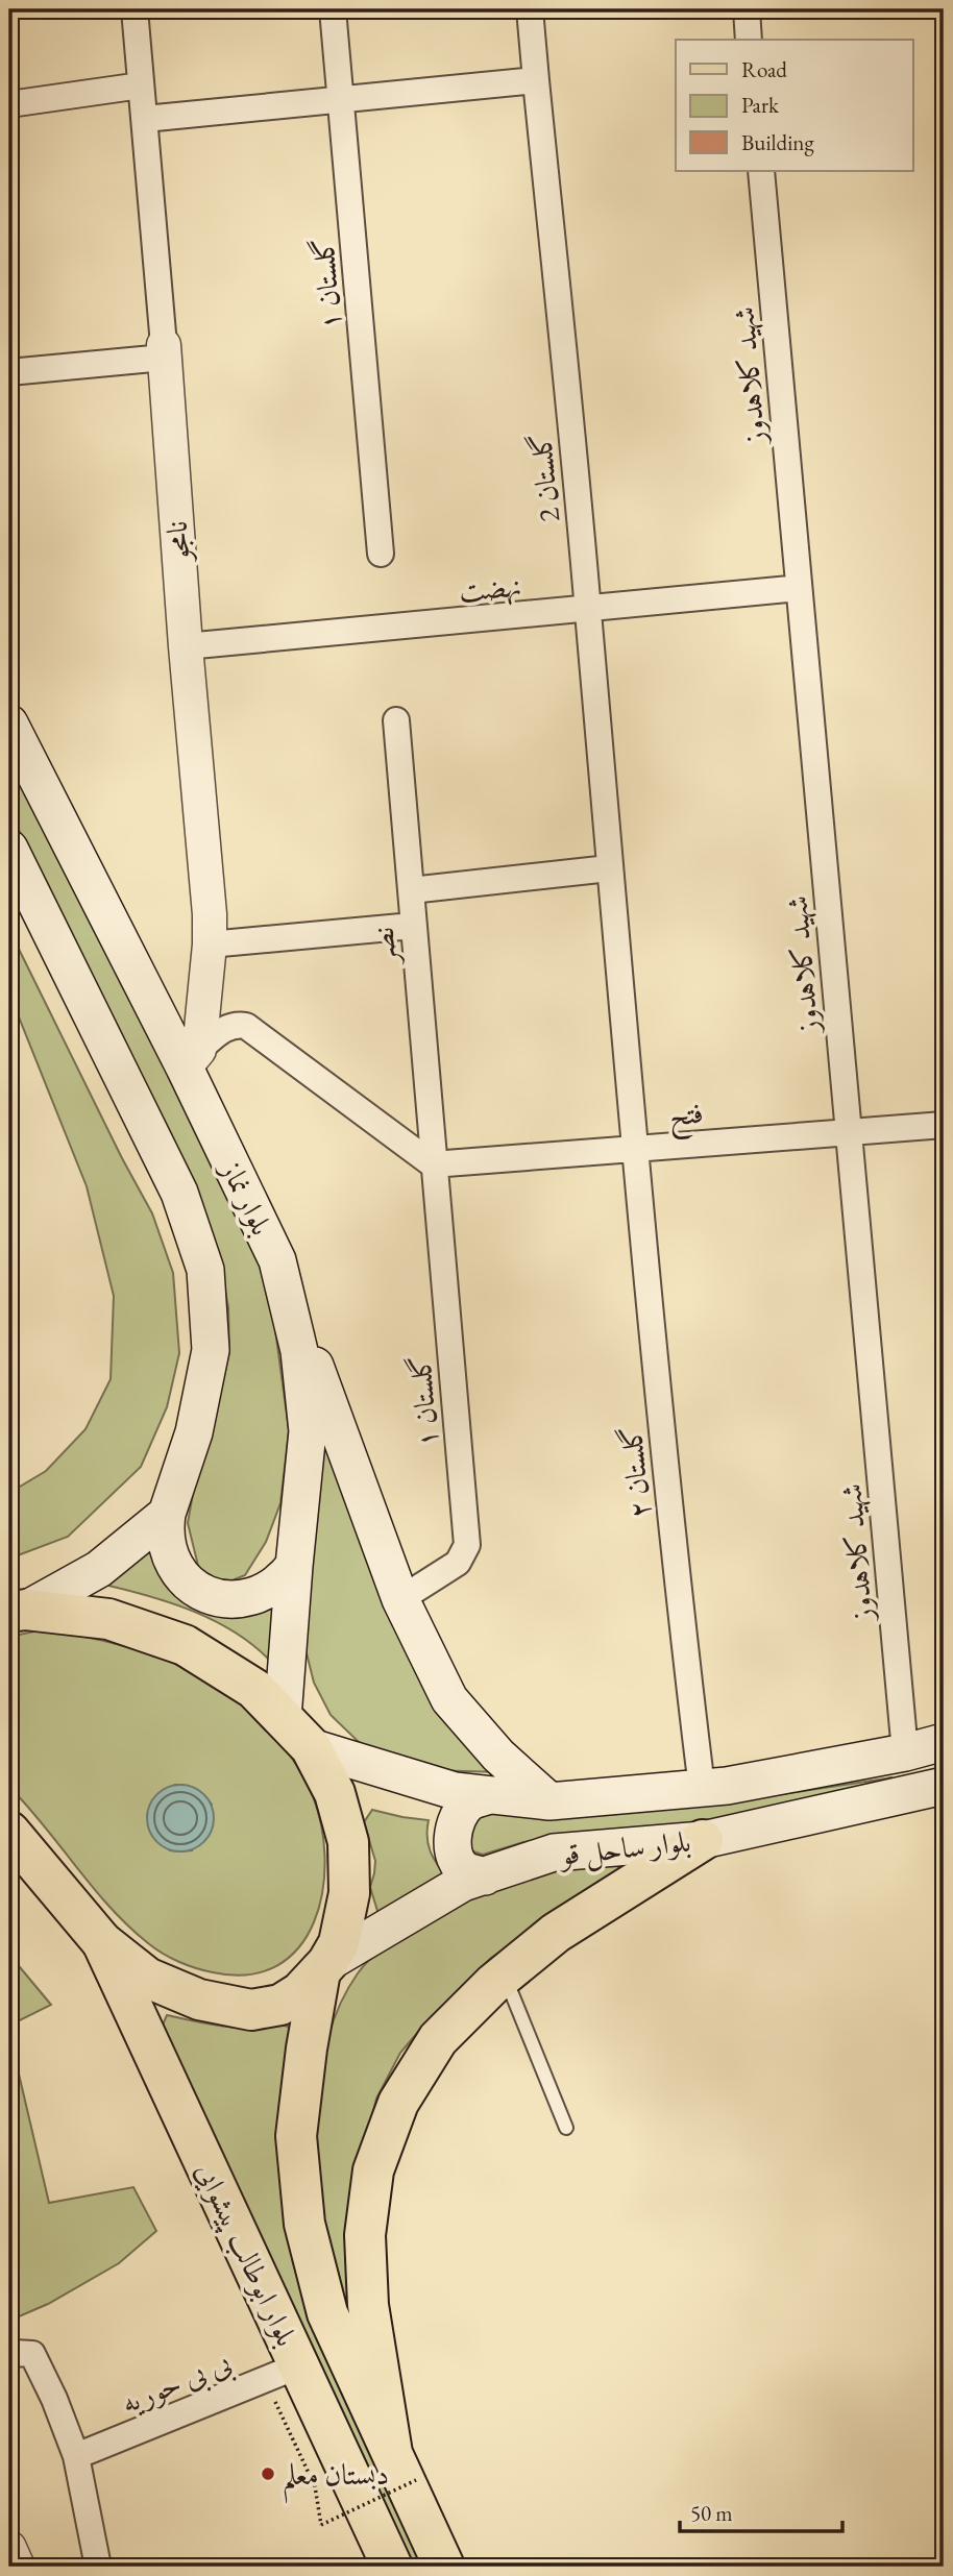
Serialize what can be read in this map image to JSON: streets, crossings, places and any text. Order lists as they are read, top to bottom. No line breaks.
{"streets":{"main road":["بلوار نماز","بلوار ساحل قو","بلوار ابوطالب پیشوایی"],"street":["گلستان ۱","شهید کلاهدوز","گلستان 2","نامجو","نهضت","نصر","فتح","گلستان ۲","بی بی حوریه"]},"crossings":[["گلستان ۱","نصر"],["گلستان ۱","فتح"],["شهید کلاهدوز","نهضت"],["شهید کلاهدوز","فتح"],["شهید کلاهدوز","بلوار ساحل قو"],["گلستان 2","نهضت"],["گلستان 2","گلستان ۲"],["نامجو","نهضت"],["نامجو","بلوار نماز"],["نصر","فتح"],["فتح","گلستان ۲"],["گلستان ۲","بلوار ساحل قو"],["بلوار ساحل قو","بلوار ابوطالب پیشوایی"],["بلوار ابوطالب پیشوایی","بی بی حوریه"]],"places":["دبستان معلم"],"legend":["Road","Park","Building"],"scale_bar":"50 m"}
